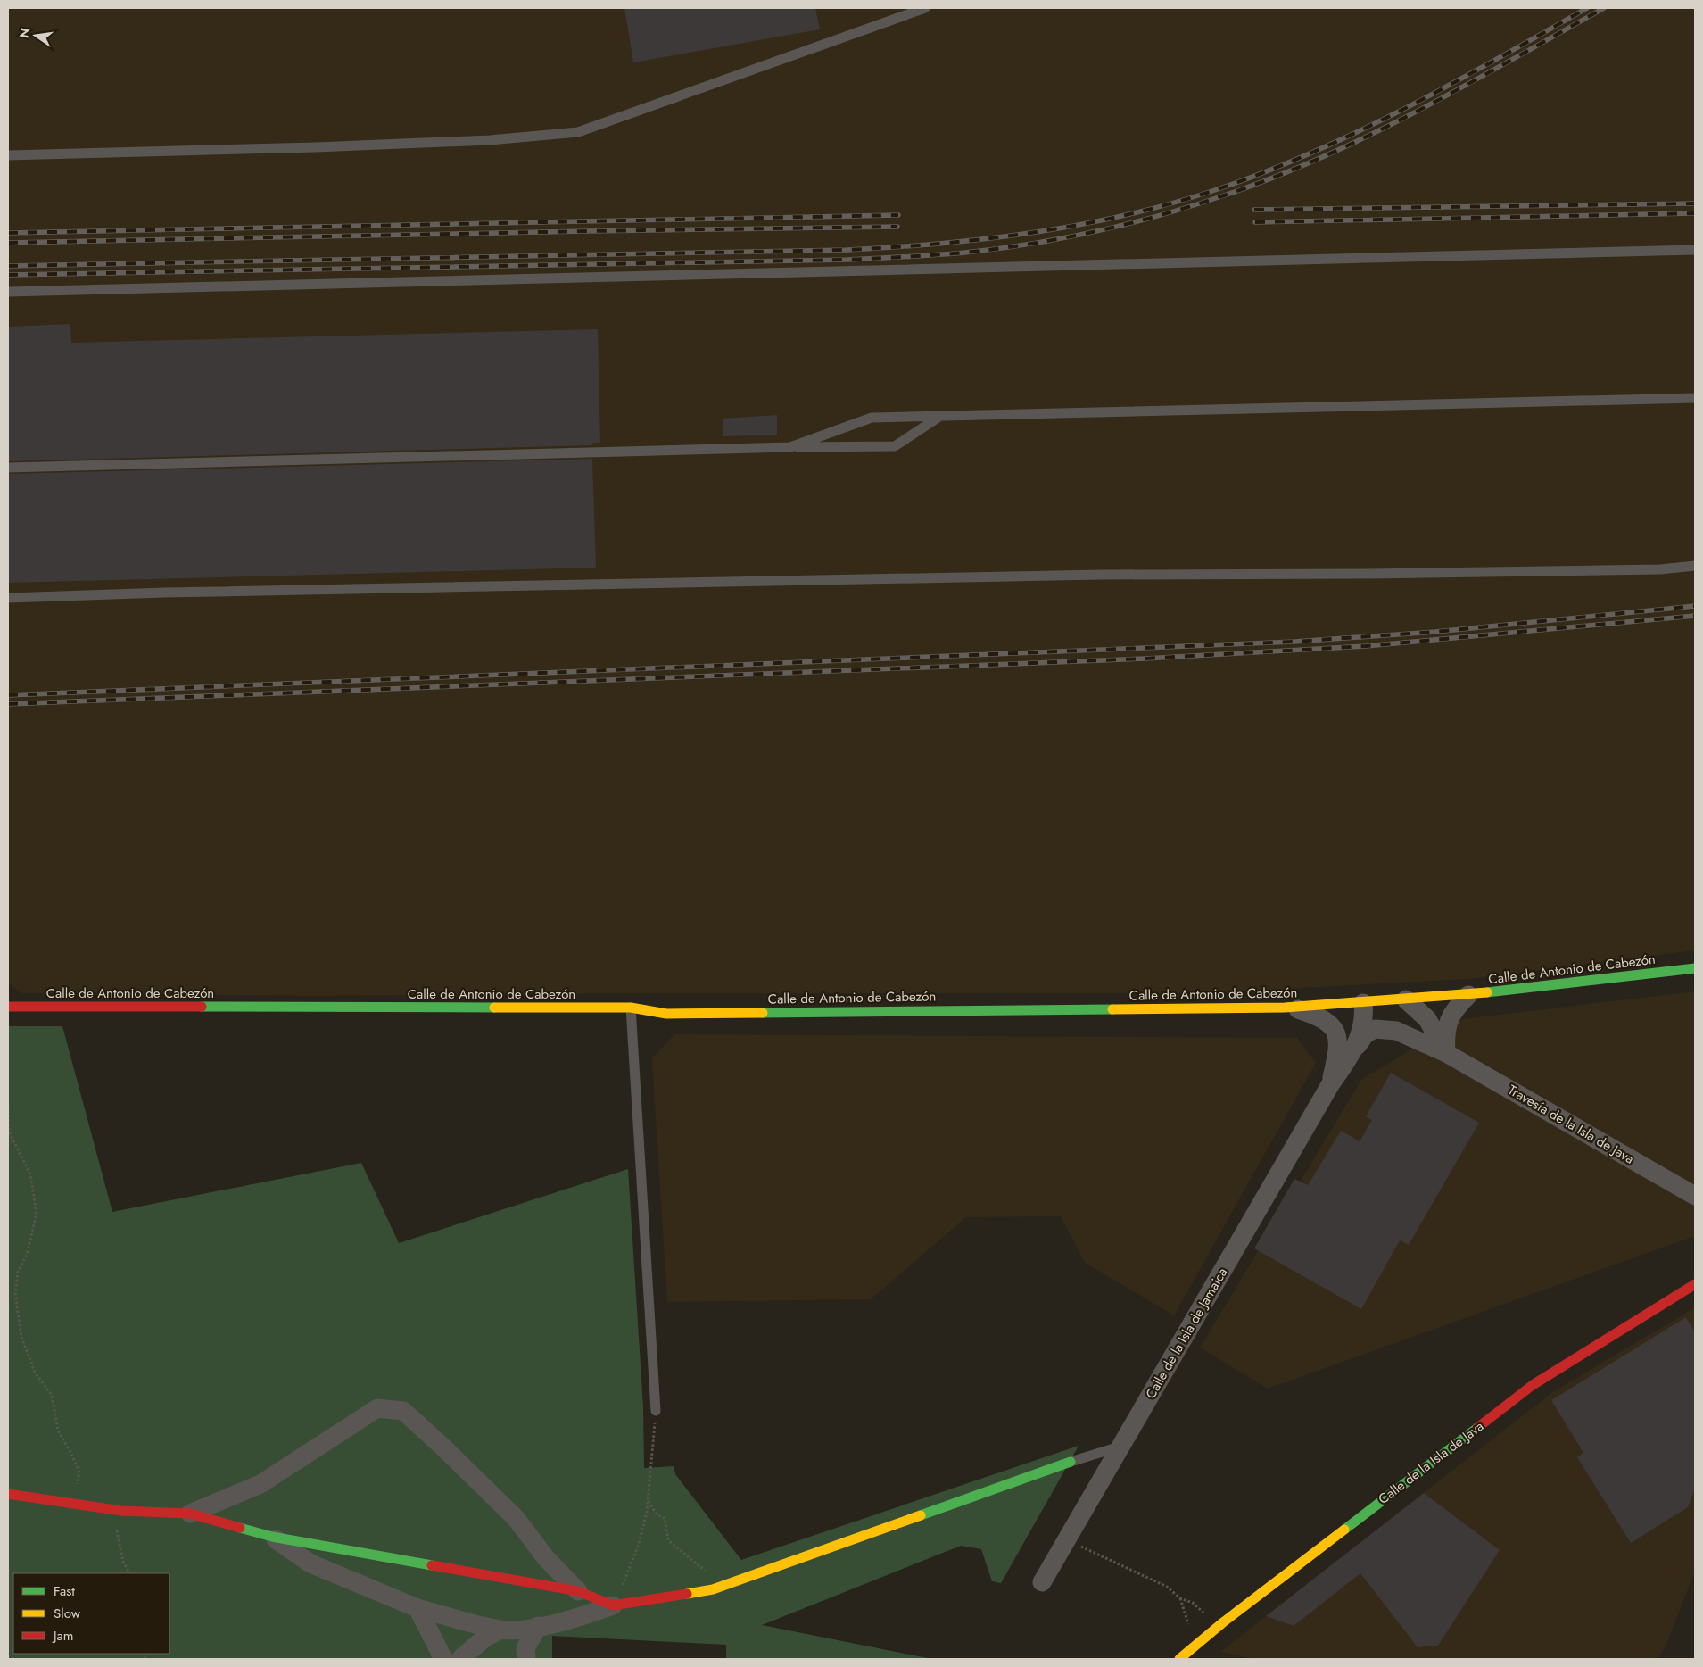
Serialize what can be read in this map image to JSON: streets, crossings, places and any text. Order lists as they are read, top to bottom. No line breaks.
{"streets":{"street":["Calle de Antonio de Cabezón","Travesía de la Isla de Java","Calle de la Isla de Jamaica","Calle de la Isla de Java"]},"crossings":[["Calle de Antonio de Cabezón","Calle de la Isla de Jamaica"],["Travesía de la Isla de Java","Calle de la Isla de Jamaica"]],"legend":["Fast","Slow","Jam"],"north":"left"}
